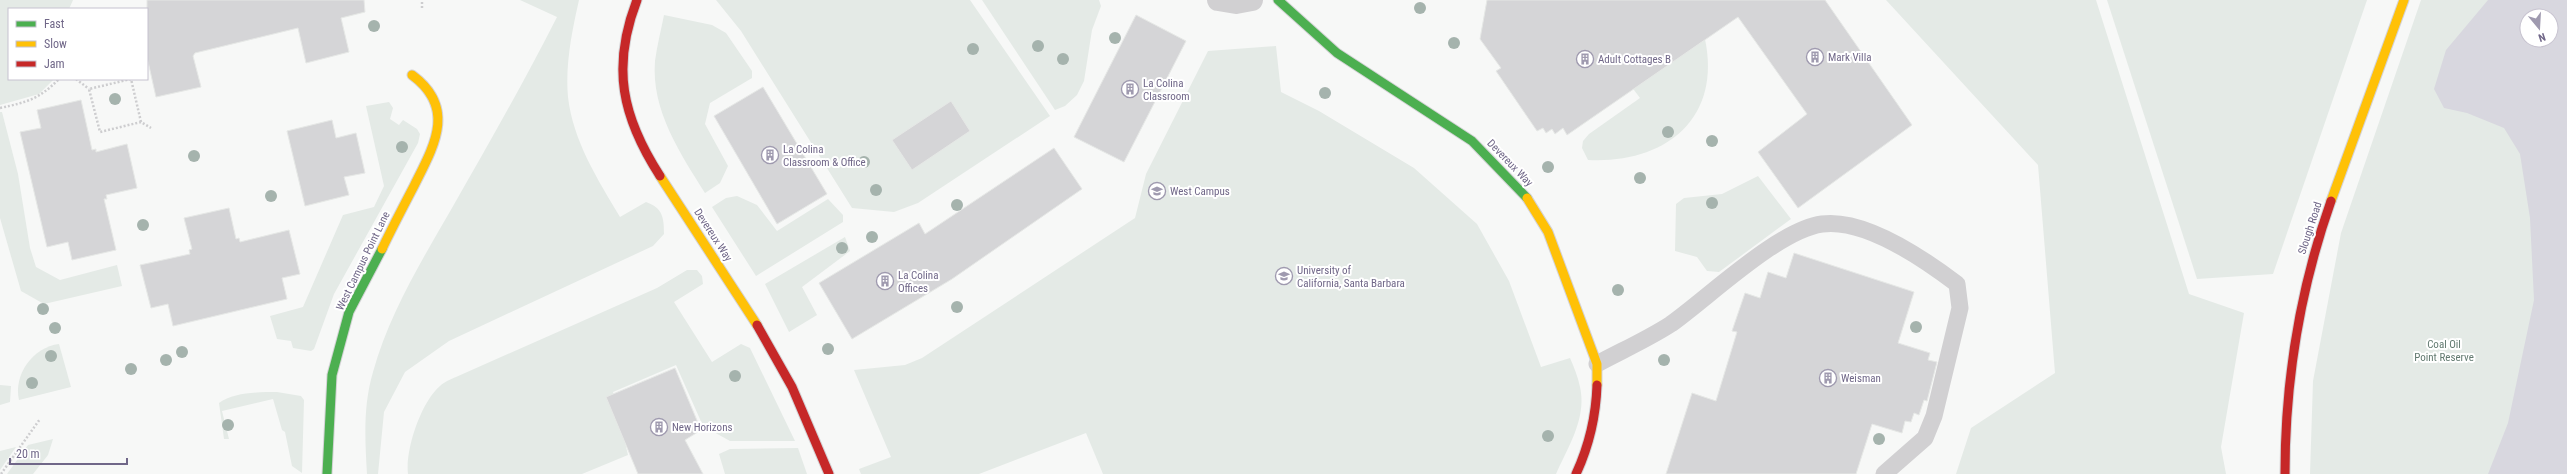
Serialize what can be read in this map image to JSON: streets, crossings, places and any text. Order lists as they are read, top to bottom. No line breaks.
{"streets":{"street":["Devereux Way","Slough Road","West Campus Point Lane"]},"parks":["Coal Oil Point Reserve"],"places":{"building":["Mark Villa","Adult Cottages B","La Colina Classroom","La Colina Classroom & Office","La Colina Offices","Weisman","New Horizons"],"school or university":["West Campus","University of California, Santa Barbara"]},"legend":["Fast","Slow","Jam"],"scale_bar":"20 m","north":"bottom"}
